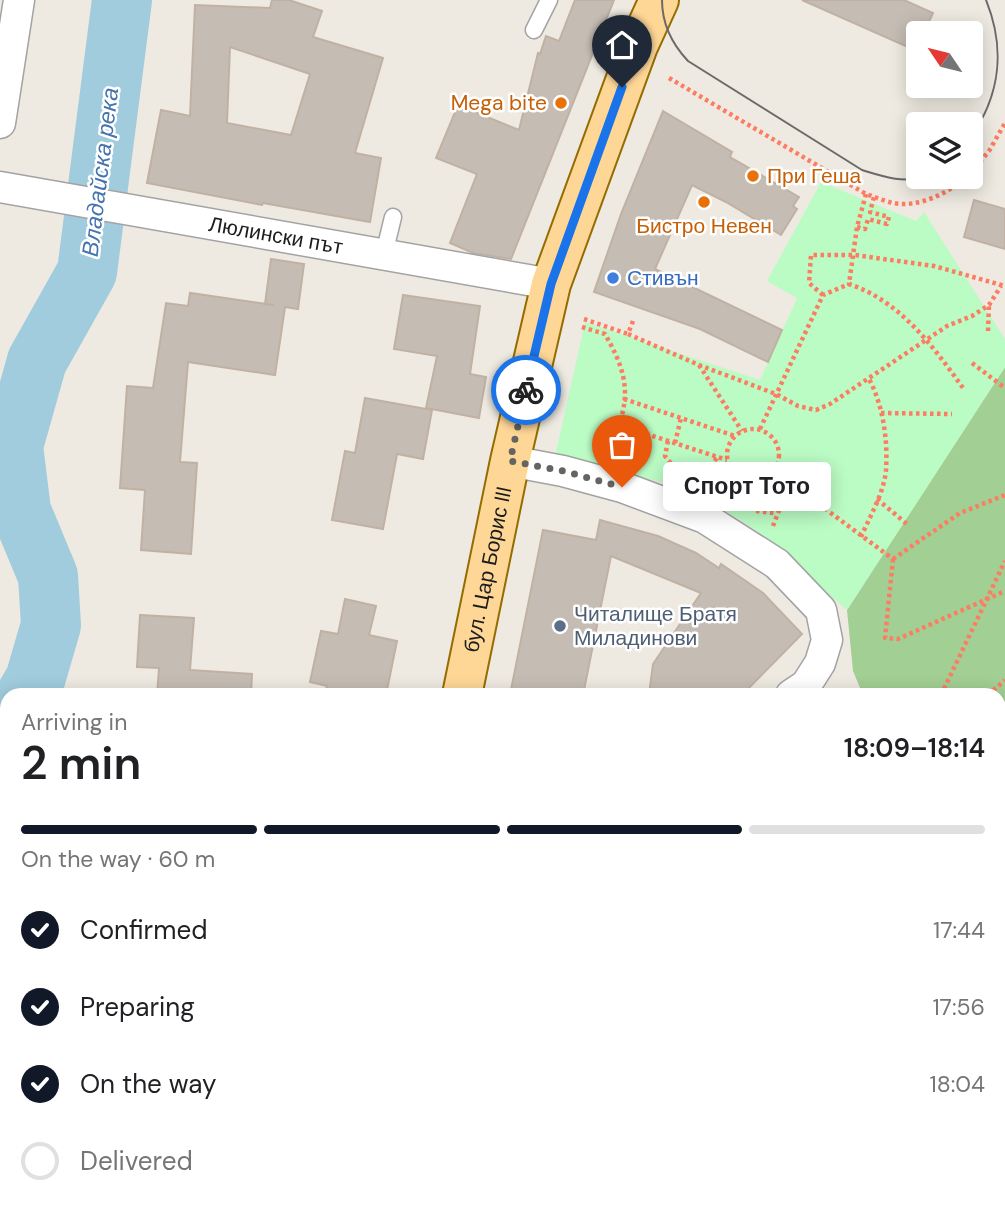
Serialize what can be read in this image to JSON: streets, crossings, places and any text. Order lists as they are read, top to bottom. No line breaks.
{"streets":{"main road":["бул. Цар Борис III"],"street":["Люлински път"]},"crossings":[["Люлински път","бул. Цар Борис III"]],"water":["Владайска река"],"places":["Mega bite","При Геша","Бистро Невен","Стивън","Спорт Тото","Читалище Братя Миладинови"],"north":"top left","page":{"bubble":"Спорт Тото","heading":["2 min","Arriving in","18:09–18:14"],"bar":"On the way · 60 m","list":[["Confirmed","17:44"],["Preparing","17:56"],["On the way","18:04"],"Delivered"]}}
